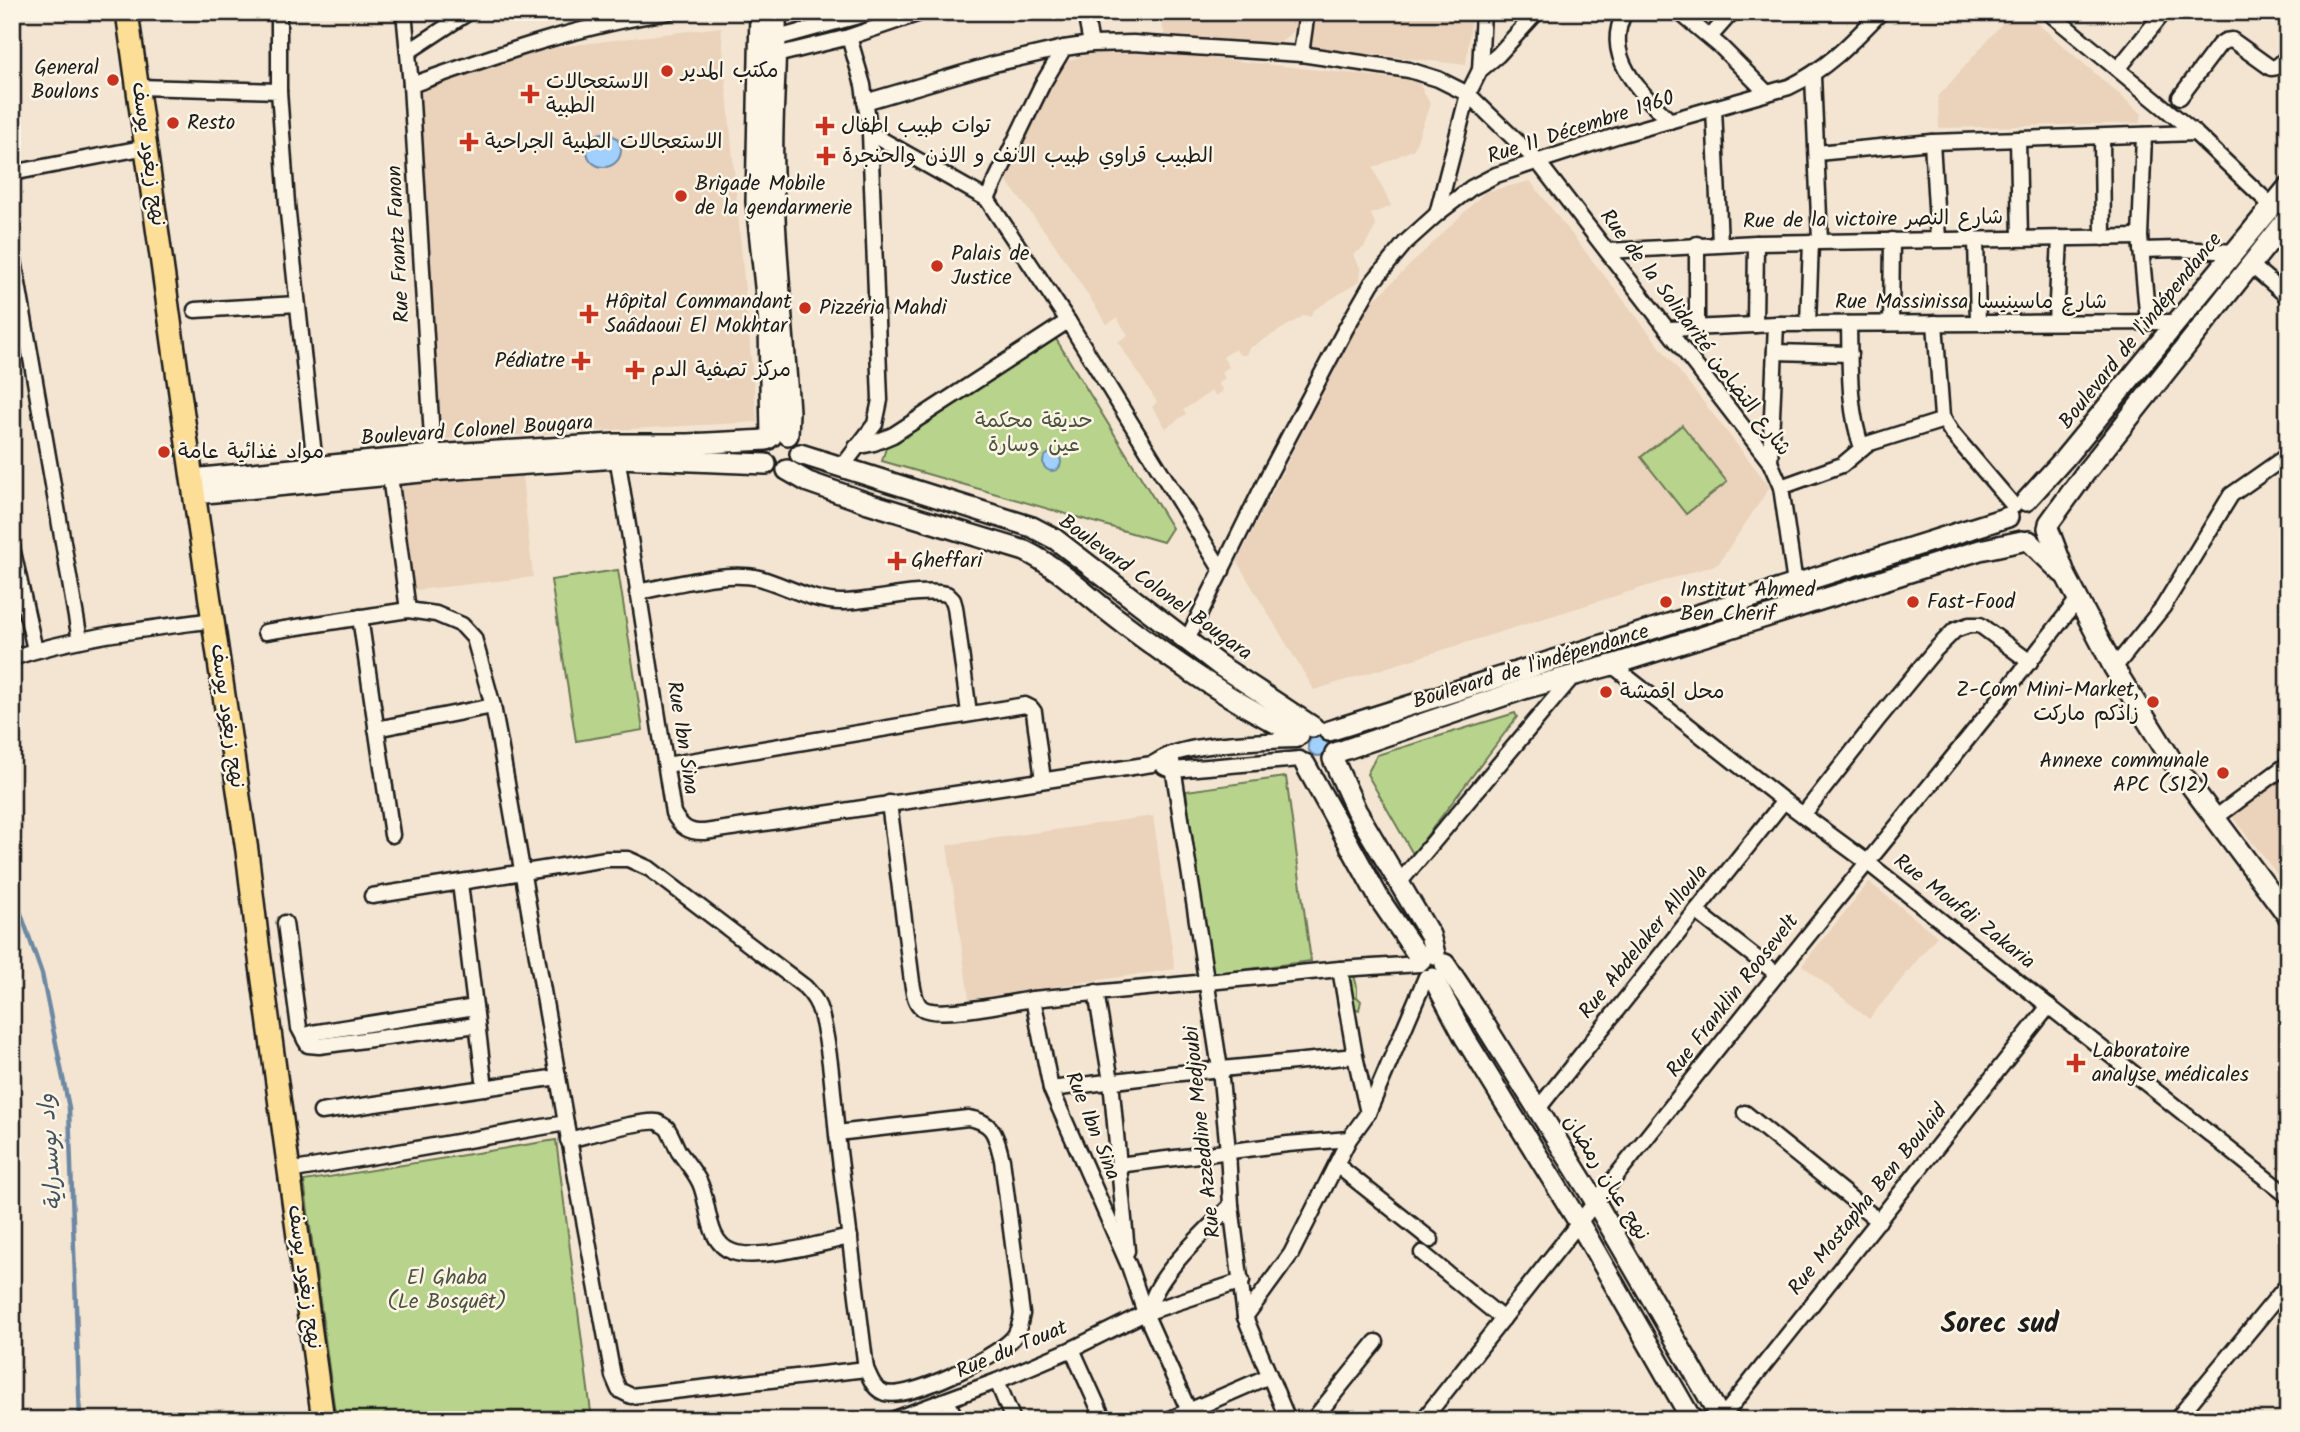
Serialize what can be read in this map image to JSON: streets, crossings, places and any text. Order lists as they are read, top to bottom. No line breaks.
{"streets":{"main road":["نهج زيغود يوسف","Boulevard de l'indépendance","Boulevard Colonel Bougara","نهج عبان رمضان"],"street":["Rue 11 Décembre 1960","Rue de la victoire شارع النصر","Rue Frantz Fanon","Rue Massinissa شارع ماسينيسا","Rue de la Solidarité شارع التضامن","Rue Ibn Sina","Rue Moufdi Zakaria","Rue Abdelaker Alloula","Rue Franklin Roosevelt","Rue Azzeddine Medjoubi","Rue Mostapha Ben Boulaid","Rue du Touat"]},"crossings":[["Rue 11 Décembre 1960","Rue de la Solidarité شارع التضامن"],["Rue 11 Décembre 1960","Boulevard Colonel Bougara"],["نهج زيغود يوسف","Boulevard Colonel Bougara"],["Rue de la victoire شارع النصر","Boulevard de l'indépendance"],["Rue de la victoire شارع النصر","Rue de la Solidarité شارع التضامن"],["Rue Frantz Fanon","Boulevard Colonel Bougara"],["Rue Massinissa شارع ماسينيسا","Boulevard de l'indépendance"],["Rue Massinissa شارع ماسينيسا","Rue de la Solidarité شارع التضامن"],["Boulevard de l'indépendance","Rue de la Solidarité شارع التضامن"],["Boulevard de l'indépendance","Boulevard Colonel Bougara"],["Boulevard de l'indépendance","Rue Moufdi Zakaria"],["Boulevard de l'indépendance","نهج عبان رمضان"],["Boulevard Colonel Bougara","Rue Ibn Sina"],["Boulevard Colonel Bougara","نهج عبان رمضان"],["Rue Ibn Sina","Rue du Touat"],["Rue Moufdi Zakaria","Rue Abdelaker Alloula"],["Rue Moufdi Zakaria","Rue Franklin Roosevelt"],["Rue Moufdi Zakaria","Rue Mostapha Ben Boulaid"],["Rue Abdelaker Alloula","نهج عبان رمضان"],["Rue Franklin Roosevelt","نهج عبان رمضان"],["نهج عبان رمضان","Rue Mostapha Ben Boulaid"]],"districts":["Sorec sud"],"water":["واد بوسدراية"],"parks":["حديقة محكمة عين وسارة","El Ghaba (Le Bosquêt)"],"places":{"other":["مكتب المدير","General Boulons","Resto","Brigade Mobile de la gendarmerie","Palais de Justice","Pizzéria Mahdi","مواد غذائية عامة","Institut Ahmed Ben Cherif","Fast-Food","محل اقمشة","Z-Com Mini-Market, زادُكم ماركت","Annexe communale APC (S12)"],"health":["الاستعجالات الطبية","توات طبيب اطفال","الاستعجالات الطبية الجراحية","الطبيب قراوي طبيب الانف و الاذن والحنجرة","Hôpital Commandant Saâdaoui El Mokhtar","Pédiatre","مركز تصفية الدم","Gheffari","Laboratoire analyse médicales"]}}
